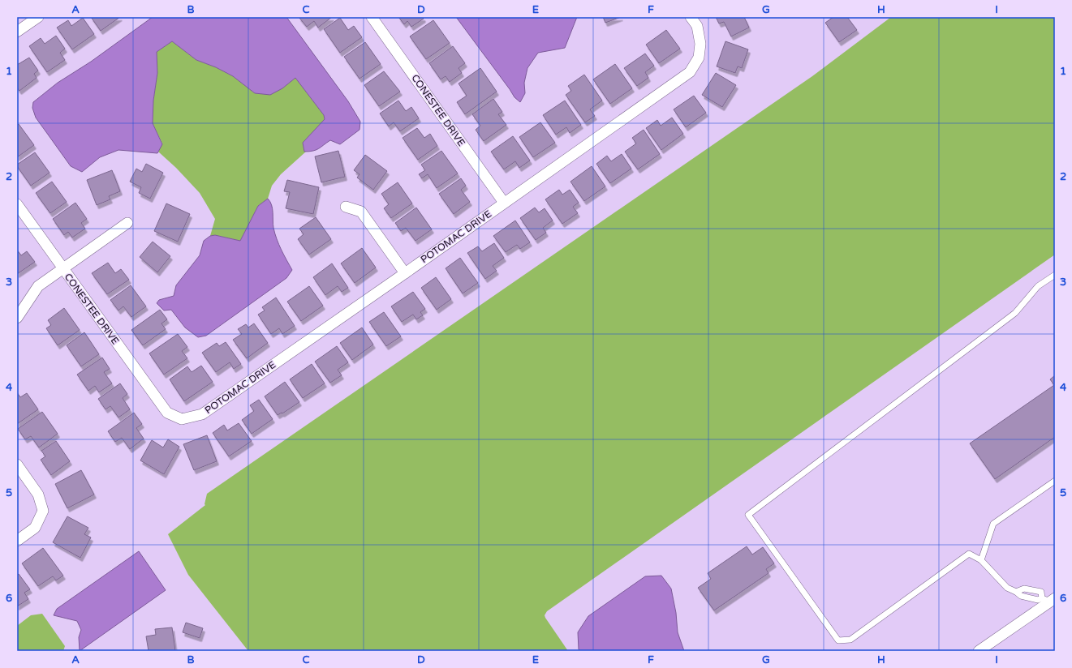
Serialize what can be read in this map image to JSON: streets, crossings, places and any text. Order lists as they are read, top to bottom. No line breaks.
{"streets":{"street":["CONESTEE DRIVE","POTOMAC DRIVE"]},"crossings":[["CONESTEE DRIVE","POTOMAC DRIVE"]],"grid":{"columns":["A","B","C","D","E","F","G","H","I"],"rows":["1","2","3","4","5","6"]}}
